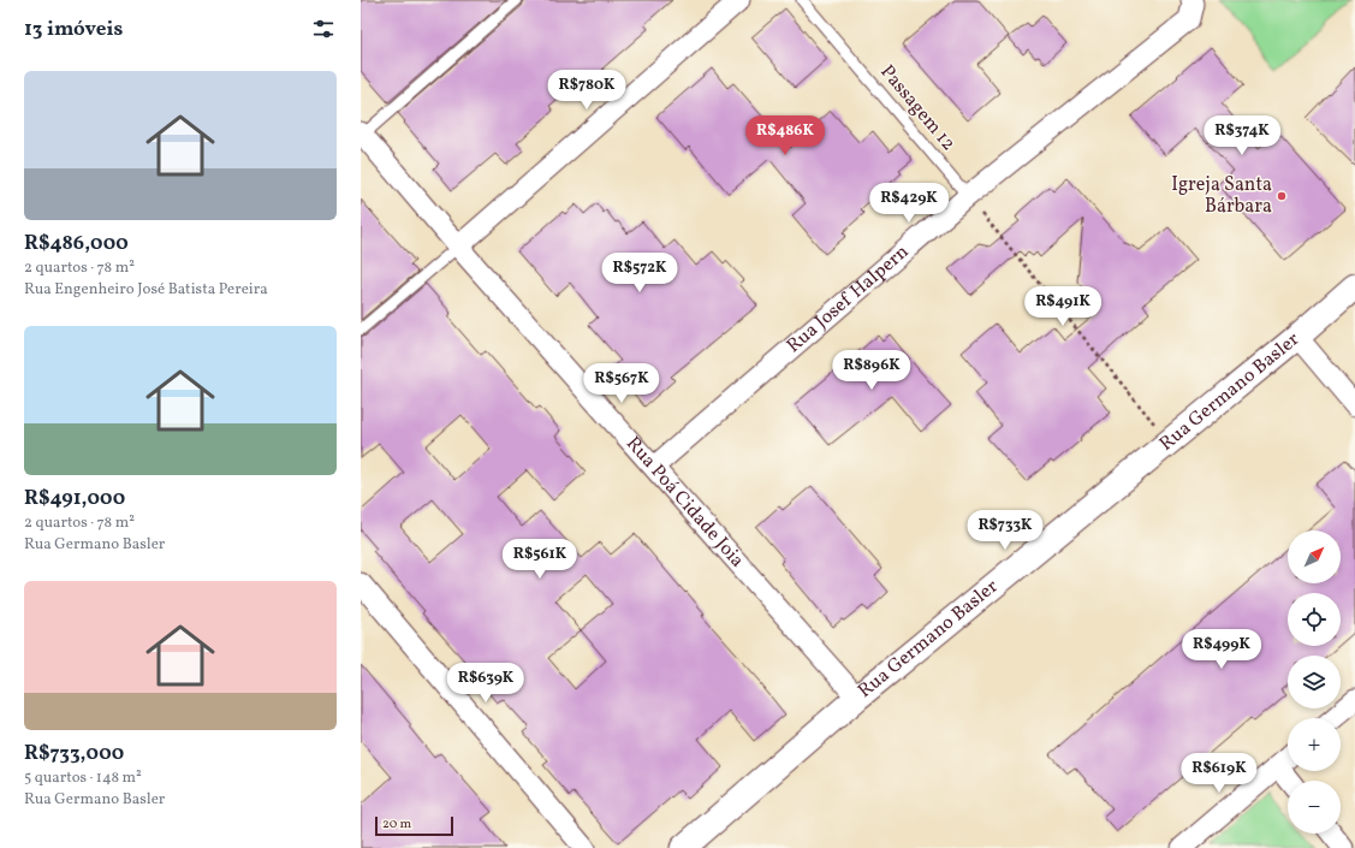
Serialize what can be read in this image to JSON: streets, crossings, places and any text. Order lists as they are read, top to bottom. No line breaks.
{"streets":{"street":["Rua Josef Halpern","Rua Germano Basler","Rua Poá Cidade Joia"],"lane":["Passagem 12"]},"crossings":[["Passagem 12","Rua Josef Halpern"],["Rua Josef Halpern","Rua Poá Cidade Joia"],["Rua Germano Basler","Rua Poá Cidade Joia"]],"places":["Igreja Santa Bárbara"],"scale_bar":"20 m","north":"top right","page":{"heading":"13 imóveis","list":[{"name":"R$486,000","note":"2 quartos · 78 m² · Rua Engenheiro José Batista Pereira"},{"name":"R$491,000","note":"2 quartos · 78 m² · Rua Germano Basler"},{"name":"R$733,000","note":"5 quartos · 148 m² · Rua Germano Basler"}],"price":["R$780K","R$486K","R$374K","R$429K","R$572K","R$491K","R$896K","R$567K","R$733K","R$561K","R$499K","R$639K","R$619K"],"map_buttons":["+","−"],"scale":"20 m"}}
